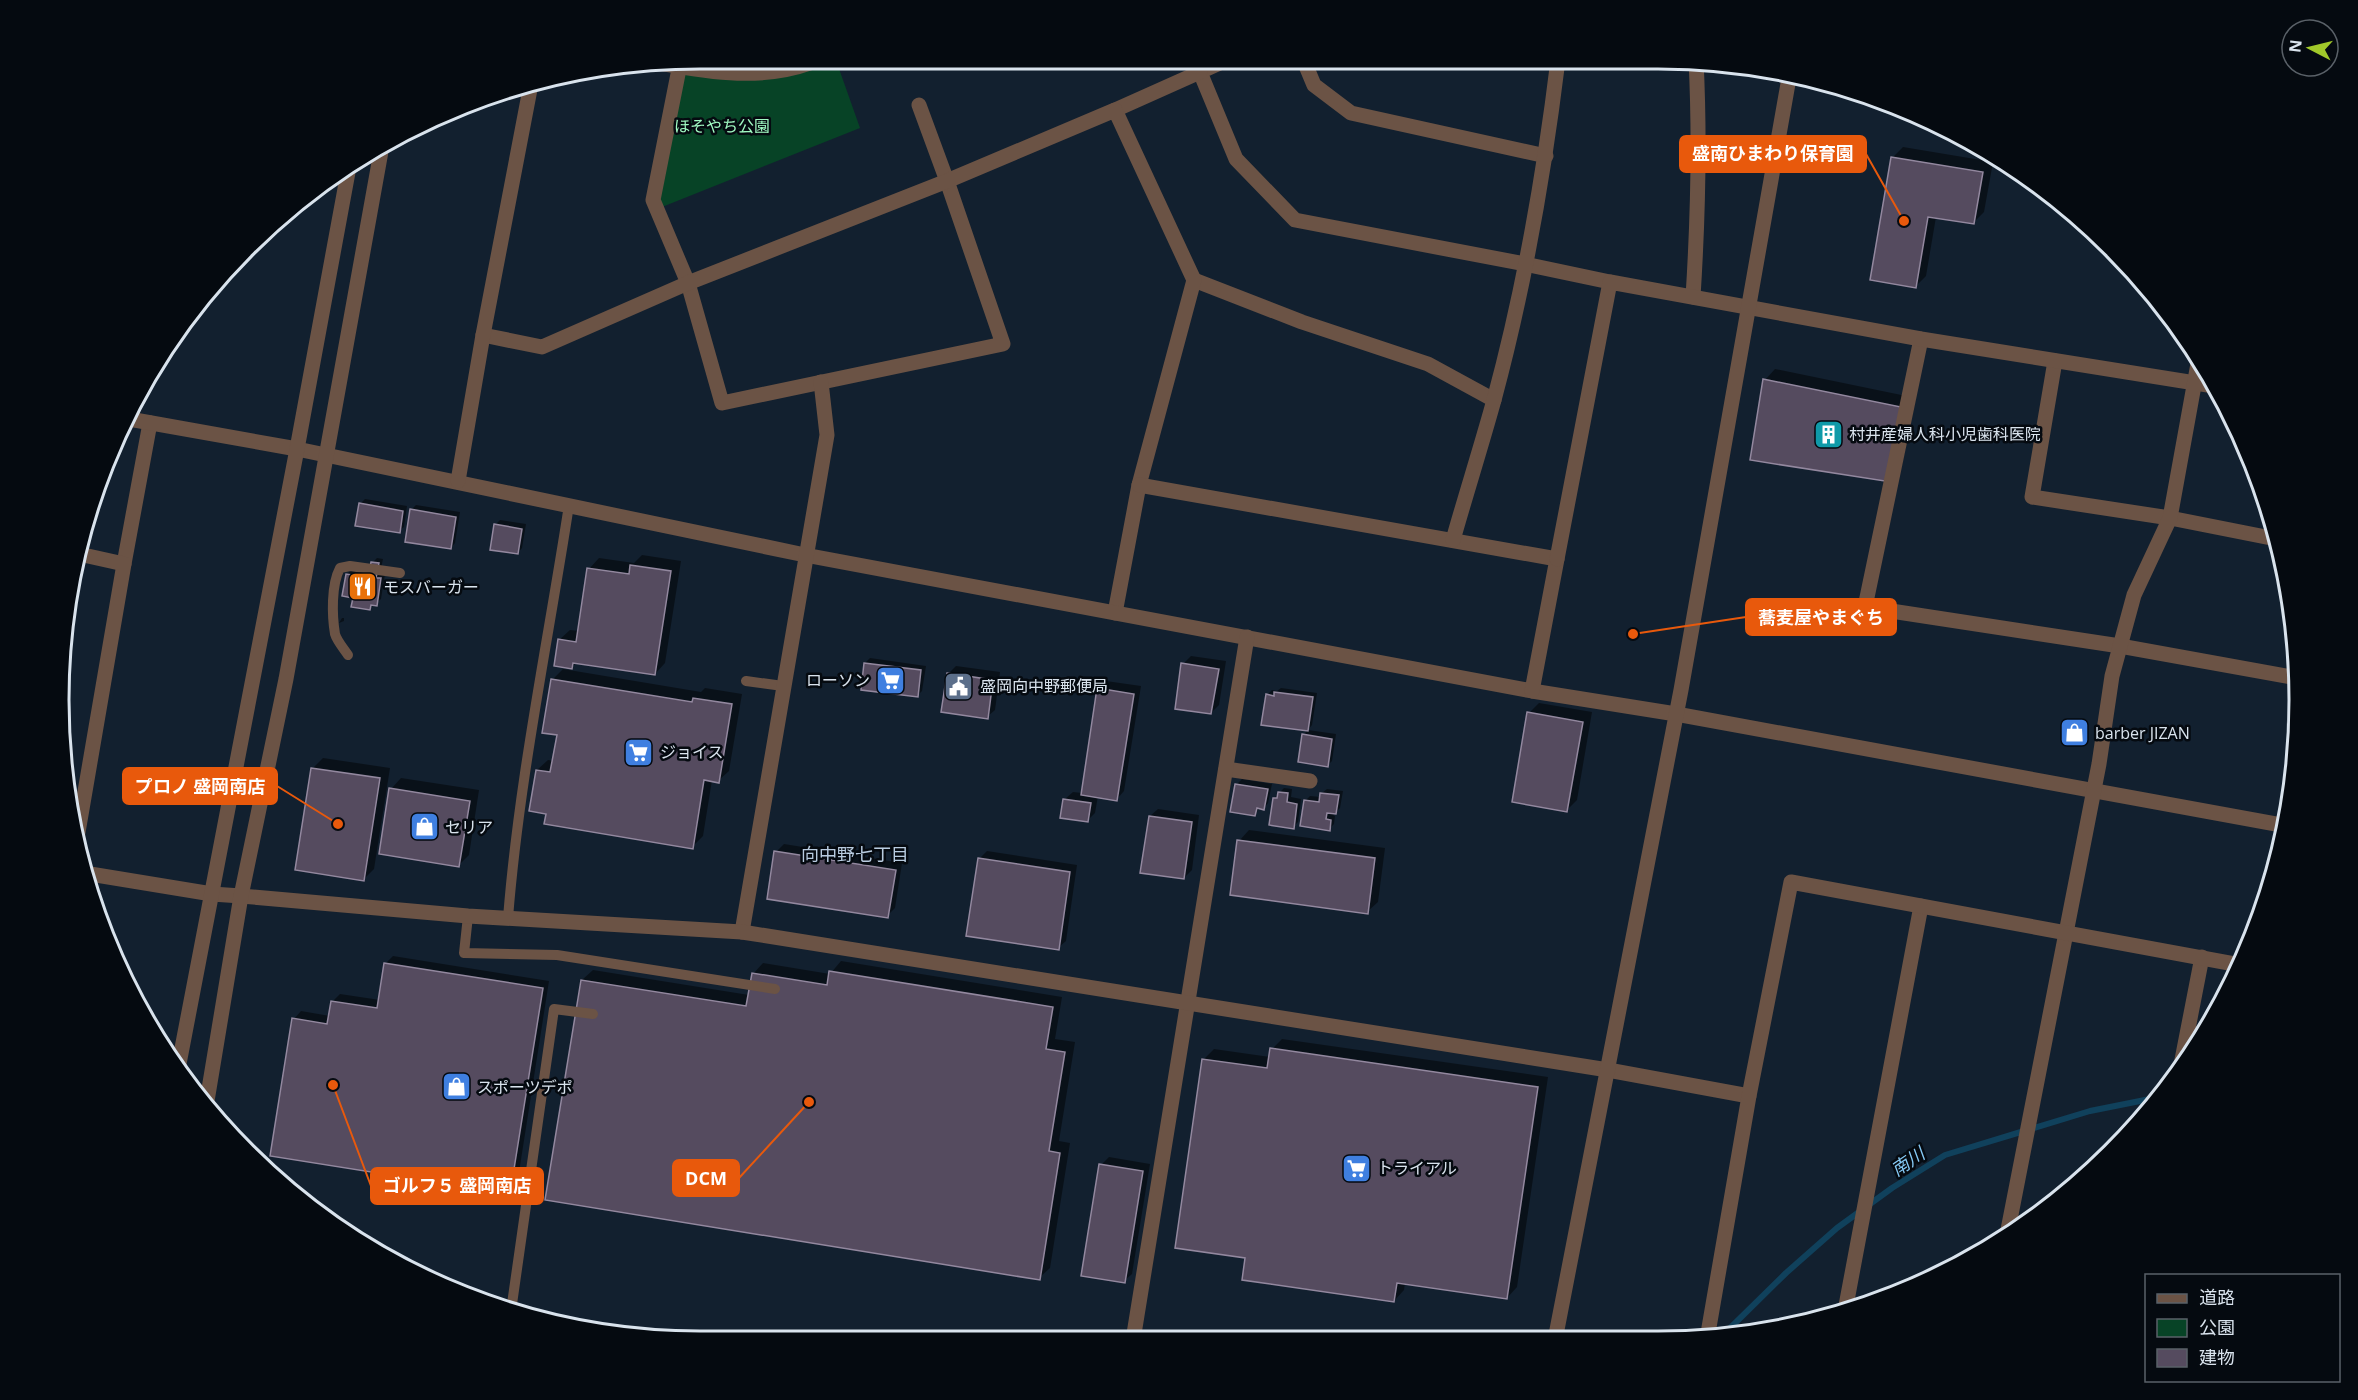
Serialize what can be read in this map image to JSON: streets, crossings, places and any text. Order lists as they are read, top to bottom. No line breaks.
{"districts":["向中野七丁目"],"water":["南川"],"parks":["ほそやち公園"],"places":{"other":["盛南ひまわり保育園","蕎麦屋やまぐち","プロノ 盛岡南店","ゴルフ５ 盛岡南店","DCM"],"building":["村井産婦人科小児歯科医院"],"restaurant":["モスバーガー"],"supermarket":["ローソン","ジョイス","トライアル"],"public building":["盛岡向中野郵便局"],"shop":["barber JIZAN","セリア","スポーツデポ"]},"legend":["道路","公園","建物"],"north":"left"}
